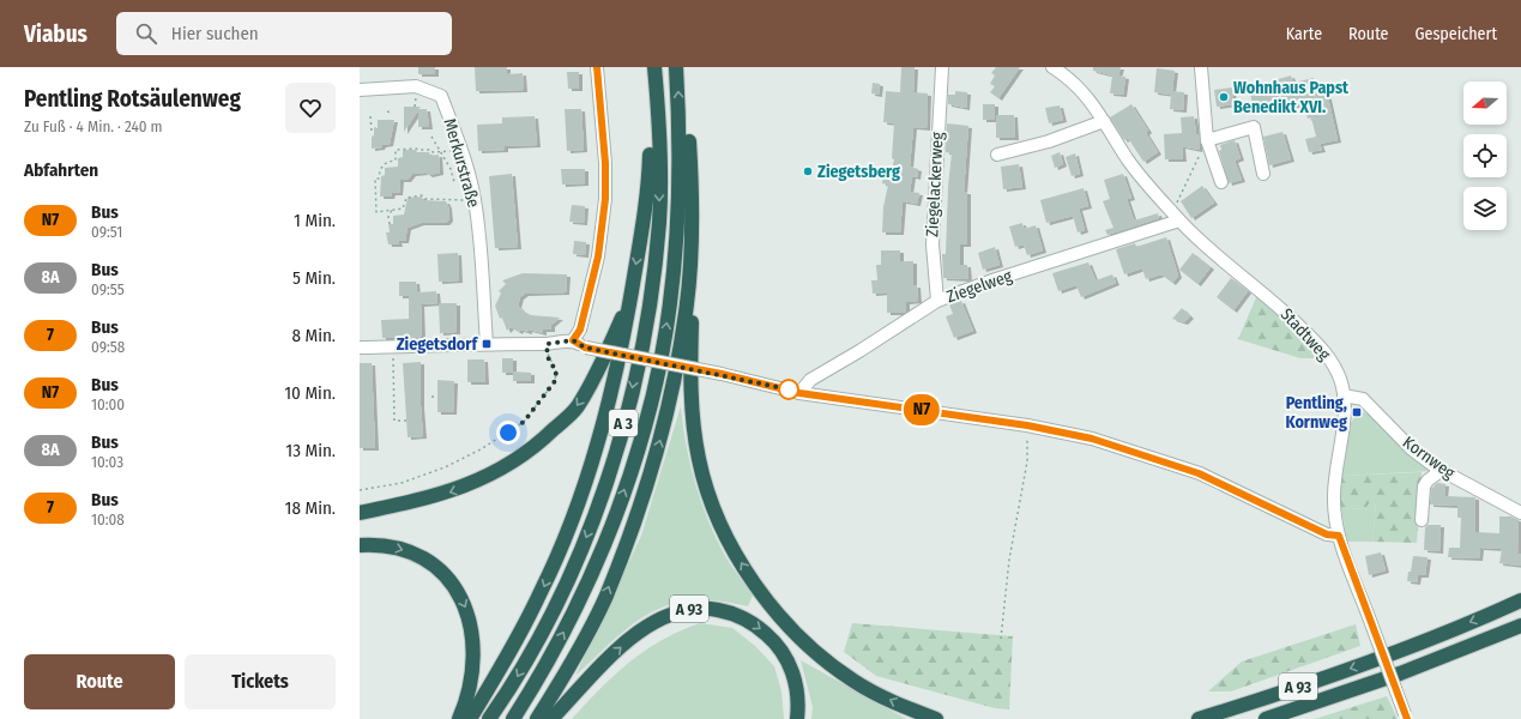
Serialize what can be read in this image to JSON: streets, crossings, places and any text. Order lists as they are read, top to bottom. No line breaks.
{"streets":{"highway":["A 3","A 93"],"street":["Merkurstraße","Ziegelackerweg","Ziegelweg","Stadtweg","Kornweg"]},"crossings":[["Ziegelackerweg","Ziegelweg"],["Ziegelweg","Stadtweg"],["Stadtweg","Kornweg"]],"places":{"other":["Wohnhaus Papst Benedikt XVI.","Ziegetsberg"],"transit":["Ziegetsdorf","Pentling, Kornweg"]},"lines":["bus line N7"],"north":"left","page":{"header":"Viabus","search":"Hier suchen","nav":["Karte","Route","Gespeichert"],"heading":[["Pentling Rotsäulenweg","Zu Fuß · 4 Min. · 240 m"],"Abfahrten"],"on_map":"N7","list":[{"mark":"N7","name":"Bus","note":"09:51","value":"1 Min."},{"mark":"8A","name":"Bus","note":"09:55","value":"5 Min."},{"mark":"7","name":"Bus","note":"09:58","value":"8 Min."},{"mark":"N7","name":"Bus","note":"10:00","value":"10 Min."},{"mark":"8A","name":"Bus","note":"10:03","value":"13 Min."},{"mark":"7","name":"Bus","note":"10:08","value":"18 Min."}],"buttons":["Route","Tickets"]}}
